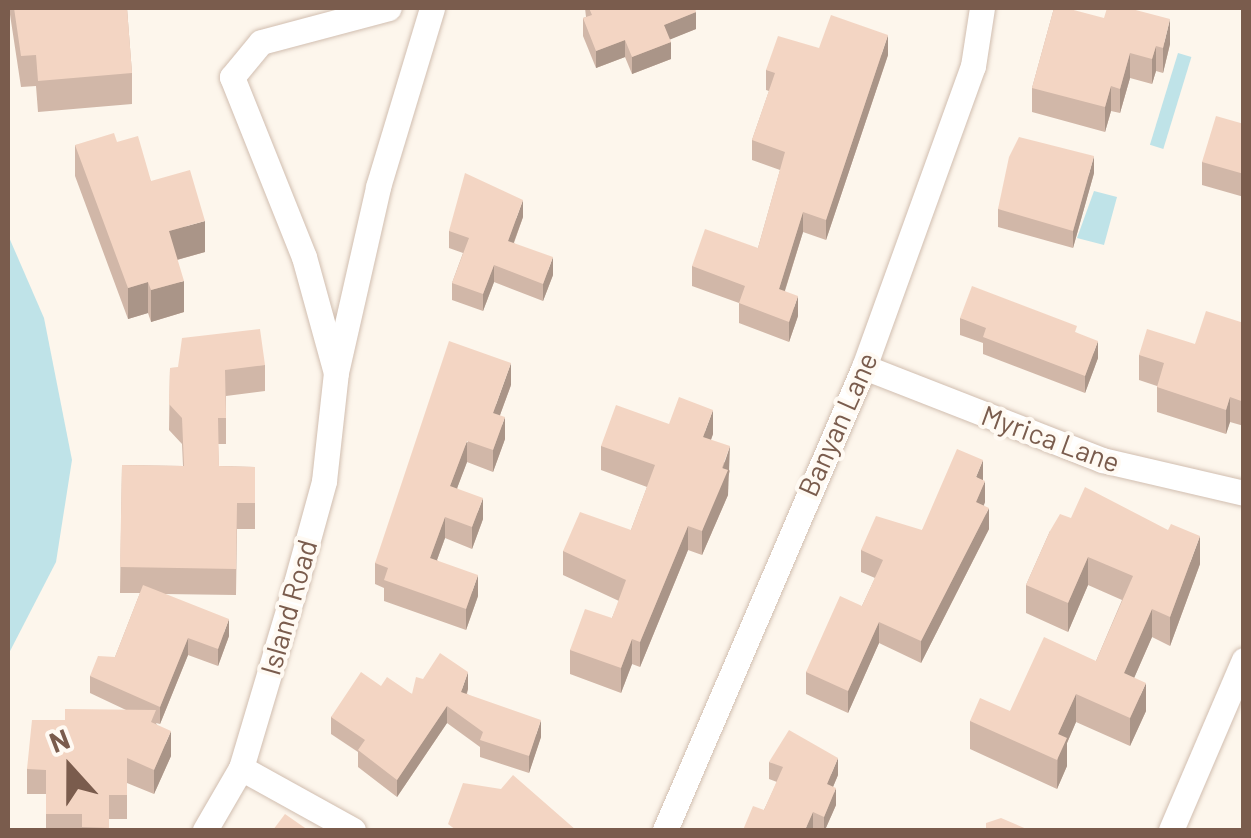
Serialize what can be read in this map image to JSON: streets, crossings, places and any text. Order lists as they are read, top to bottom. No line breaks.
{"streets":{"street":["Banyan Lane","Myrica Lane","Island Road"]},"crossings":[["Banyan Lane","Myrica Lane"]],"north":"top"}
